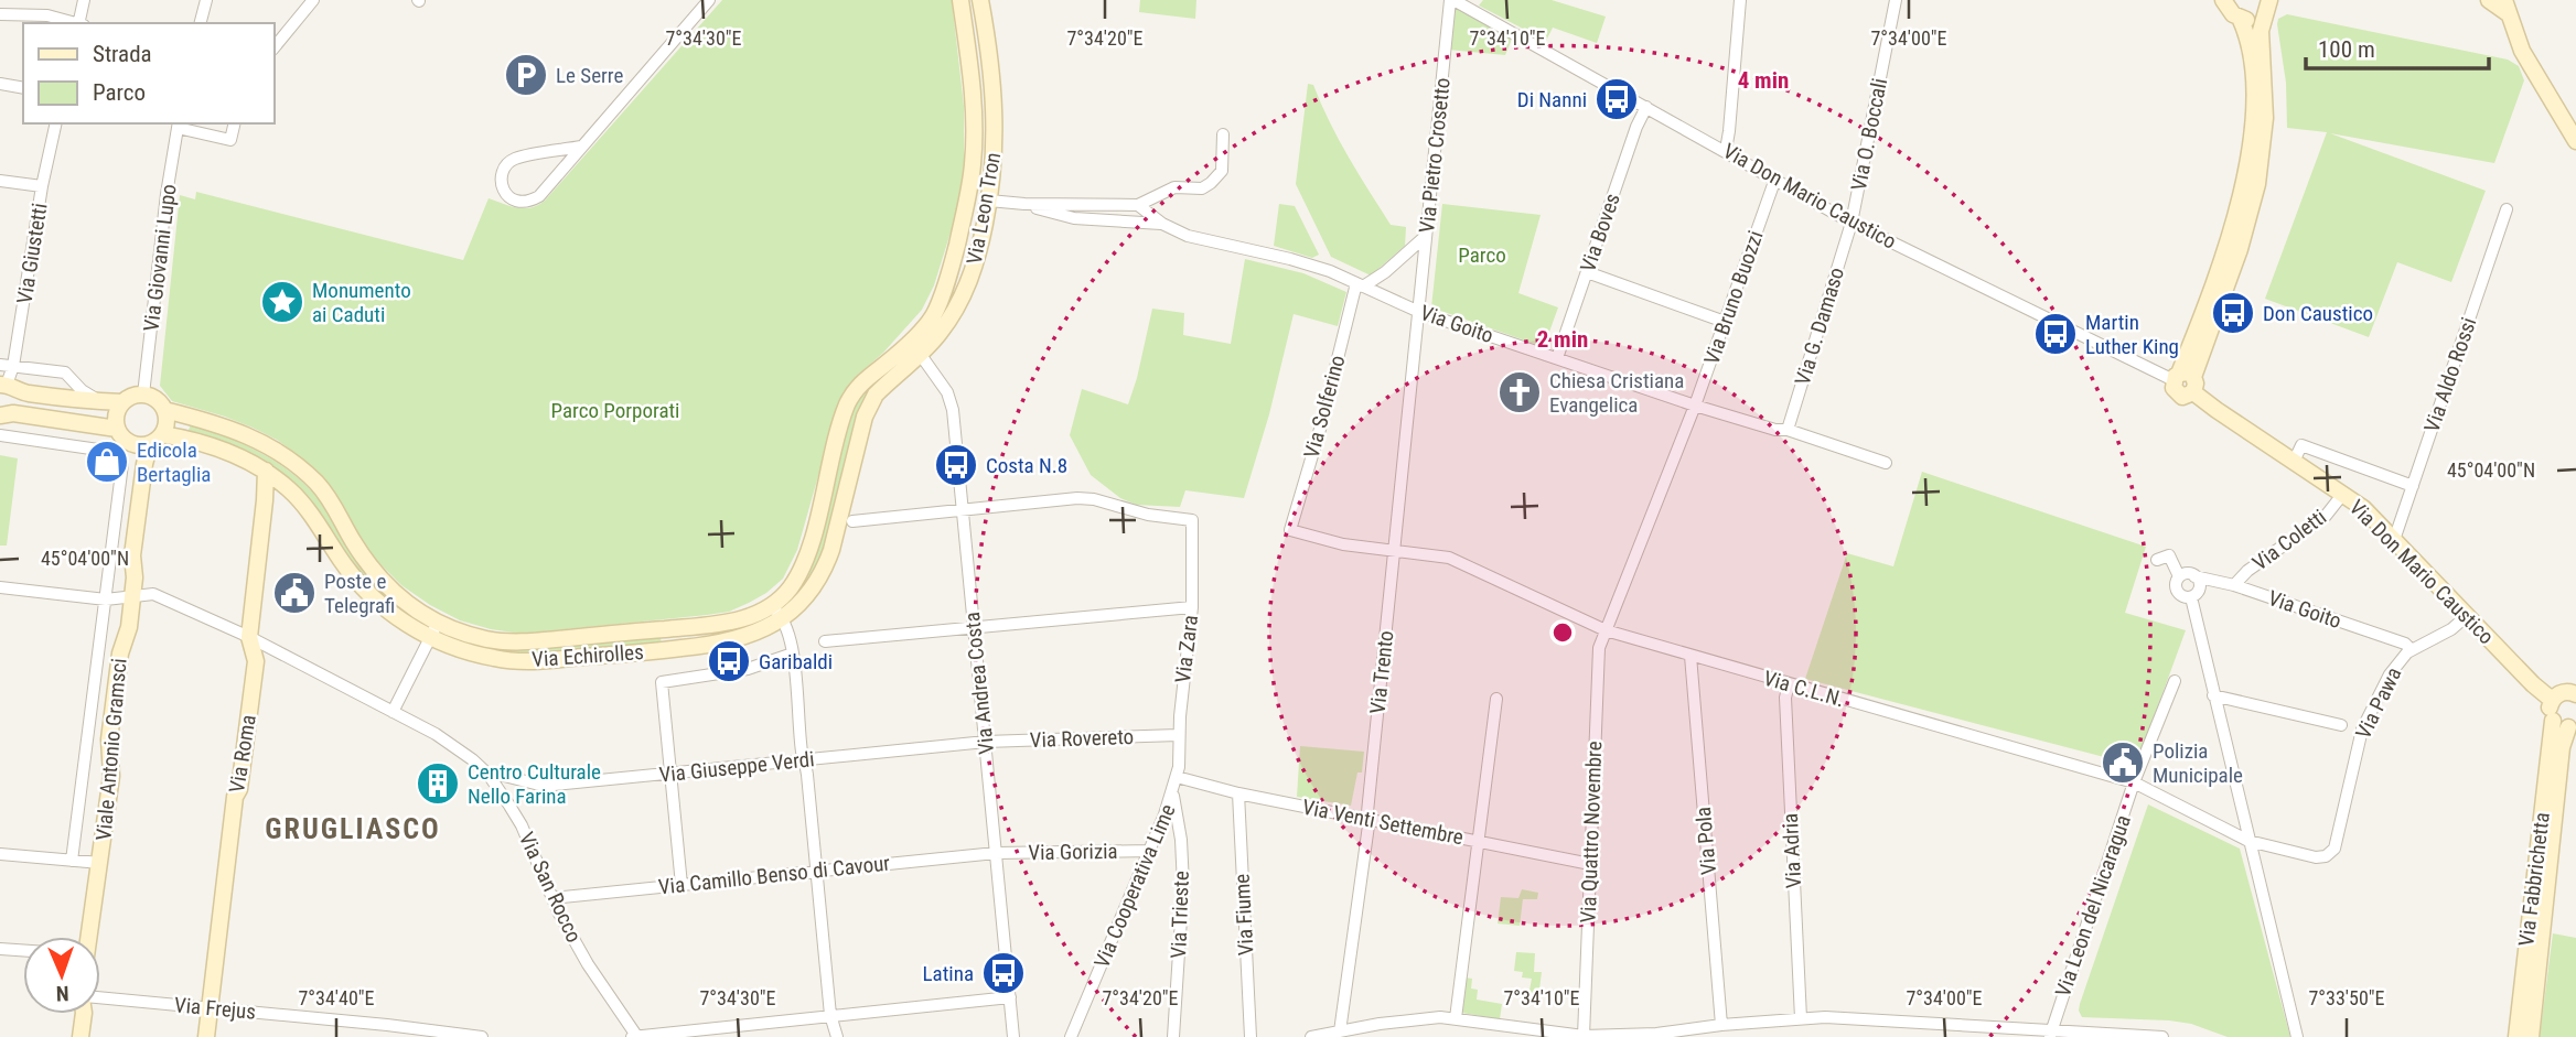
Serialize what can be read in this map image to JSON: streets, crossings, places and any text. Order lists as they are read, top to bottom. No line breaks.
{"streets":{"street":["Via O. Boccali","Via Pietro Crosetto","Via Don Mario Caustico","Via Leon Tron","Via Boves","Via Giustetti","Via Giovanni Lupo","Via Bruno Buozzi","Via Goito","Via G. Damaso","Via Aldo Rossi","Via Solferino","Via Coletti","Via Zara","Via Echirolles","Via Trento","Via Andrea Costa","Via C.L.N.","Via Pawa","Via Rovereto","Viale Antonio Gramsci","Via Roma","Via Giuseppe Verdi","Via Venti Settembre","Via Quattro Novembre","Via Pola","Via Adria","Via Gorizia","Via Camillo Benso di Cavour","Via Fabbrichetta","Via Cooperativa Lime","Via San Rocco","Via Leon del Nicaragua","Via Trieste","Via Fiume","Via Frejus"]},"crossings":[["Via O. Boccali","Via Don Mario Caustico"],["Via O. Boccali","Via G. Damaso"],["Via Pietro Crosetto","Via Don Mario Caustico"],["Via Pietro Crosetto","Via Goito"],["Via Pietro Crosetto","Via Trento"],["Via Don Mario Caustico","Via Boves"],["Via Don Mario Caustico","Via Bruno Buozzi"],["Via Don Mario Caustico","Via G. Damaso"],["Via Don Mario Caustico","Via Aldo Rossi"],["Via Don Mario Caustico","Via Coletti"],["Via Don Mario Caustico","Via Pawa"],["Via Leon Tron","Via Goito"],["Via Leon Tron","Via Echirolles"],["Via Leon Tron","Via Andrea Costa"],["Via Boves","Via Goito"],["Via Giovanni Lupo","Via Echirolles"],["Via Giovanni Lupo","Viale Antonio Gramsci"],["Via Bruno Buozzi","Via Goito"],["Via Bruno Buozzi","Via C.L.N."],["Via Bruno Buozzi","Via Quattro Novembre"],["Via Goito","Via G. Damaso"],["Via Goito","Via Solferino"],["Via Goito","Via Coletti"],["Via Goito","Via Trento"],["Via Goito","Via Pawa"],["Via Solferino","Via C.L.N."],["Via Zara","Via Andrea Costa"],["Via Zara","Via Rovereto"],["Via Zara","Via Venti Settembre"],["Via Zara","Via Cooperativa Lime"],["Via Echirolles","Via Andrea Costa"],["Via Echirolles","Viale Antonio Gramsci"],["Via Echirolles","Via Roma"],["Via Trento","Via C.L.N."],["Via Trento","Via Venti Settembre"],["Via Andrea Costa","Via Rovereto"],["Via Andrea Costa","Via Giuseppe Verdi"],["Via Andrea Costa","Via Gorizia"],["Via Andrea Costa","Via Camillo Benso di Cavour"],["Via C.L.N.","Via Pawa"],["Via C.L.N.","Via Quattro Novembre"],["Via C.L.N.","Via Pola"],["Via C.L.N.","Via Adria"],["Via C.L.N.","Via Leon del Nicaragua"],["Via Rovereto","Via Giuseppe Verdi"],["Viale Antonio Gramsci","Via San Rocco"],["Via Roma","Via San Rocco"],["Via Roma","Via Frejus"],["Via Giuseppe Verdi","Via San Rocco"],["Via Venti Settembre","Via Quattro Novembre"],["Via Venti Settembre","Via Cooperativa Lime"],["Via Venti Settembre","Via Fiume"],["Via Gorizia","Via Camillo Benso di Cavour"],["Via Gorizia","Via Cooperativa Lime"],["Via Camillo Benso di Cavour","Via San Rocco"],["Via Cooperativa Lime","Via Trieste"]],"districts":["GRUGLIASCO"],"parks":["Parco","Parco Porporati"],"places":{"parking":["Le Serre"],"bus stop":["Di Nanni","Don Caustico","Martin Luther King","Costa N.8","Garibaldi","Latina"],"place":["Monumento ai Caduti"],"church":["Chiesa Cristiana Evangelica"],"shop":["Edicola Bertaglia"],"public building":["Poste e Telegrafi","Polizia Municipale"],"building":["Centro Culturale Nello Farina"]},"legend":["Strada","Parco"],"scale_bar":"100 m","north":"bottom","coordinates":["7°34'30\"E","7°34'20\"E","7°34'10\"E","7°34'00\"E","45°04'00\"N","7°34'40\"E","7°33'50\"E"],"rings":["4 min","2 min"]}
